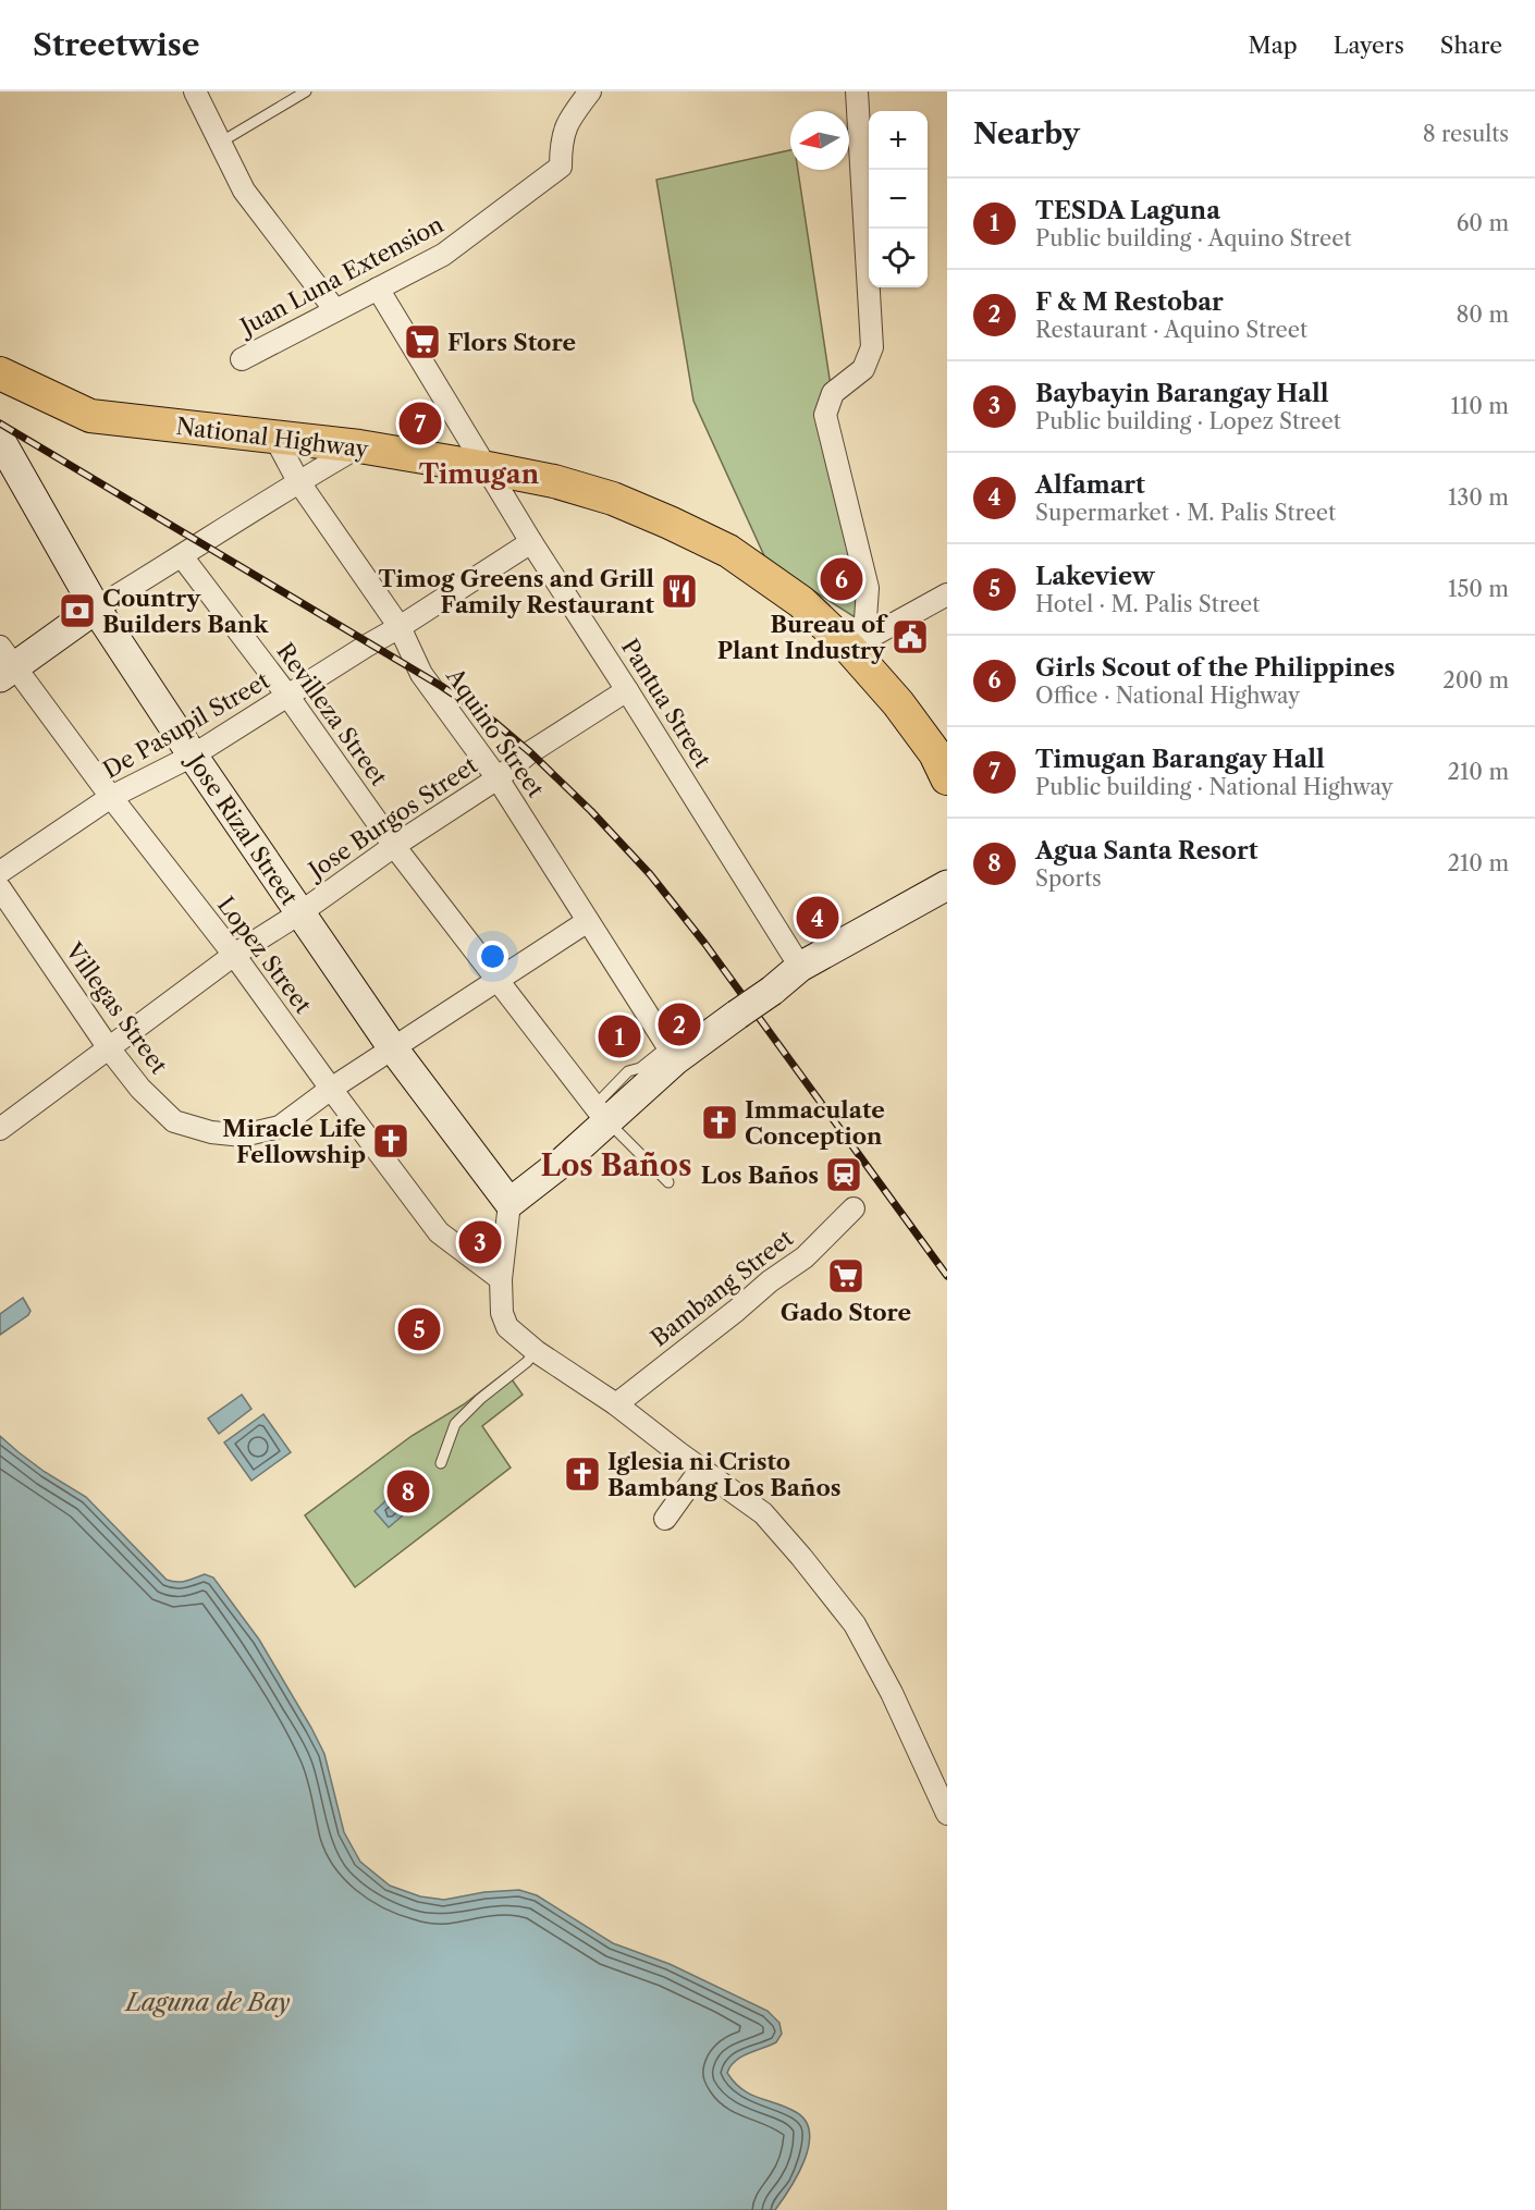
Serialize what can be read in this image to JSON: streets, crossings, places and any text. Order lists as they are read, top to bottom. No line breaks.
{"streets":{"main road":["National Highway","Jose Rizal Street"],"street":["Juan Luna Extension","Pantua Street","Revilleza Street","De Pasupil Street","Aquino Street","Jose Burgos Street","Lopez Street","Villegas Street","Bambang Street"]},"crossings":[["Juan Luna Extension","Pantua Street"],["National Highway","Pantua Street"],["National Highway","Aquino Street"],["Pantua Street","De Pasupil Street"],["Pantua Street","Jose Burgos Street"],["Revilleza Street","De Pasupil Street"],["Revilleza Street","Jose Burgos Street"],["Revilleza Street","Villegas Street"],["De Pasupil Street","Aquino Street"],["De Pasupil Street","Jose Rizal Street"],["De Pasupil Street","Lopez Street"],["Aquino Street","Jose Burgos Street"],["Aquino Street","Villegas Street"],["Jose Burgos Street","Jose Rizal Street"],["Jose Burgos Street","Lopez Street"],["Jose Burgos Street","Villegas Street"],["Jose Rizal Street","Villegas Street"],["Lopez Street","Villegas Street"]],"districts":["Timugan","Los Baños"],"water":["Laguna de Bay"],"places":{"supermarket":["Flors Store","Gado Store"],"restaurant":["Timog Greens and Grill Family Restaurant"],"bank":["Country Builders Bank"],"public building":["Bureau of Plant Industry"],"church":["Immaculate Conception","Miracle Life Fellowship","Iglesia ni Cristo Bambang Los Baños"],"station":["Los Baños"]},"north":"left","page":{"header":"Streetwise","nav":["Map","Layers","Share"],"heading":["Nearby","8 results"],"map_buttons":["+","−"],"list":[{"mark":"1","name":"TESDA Laguna","note":"Public building · Aquino Street","value":"60 m"},{"mark":"2","name":"F & M Restobar","note":"Restaurant · Aquino Street","value":"80 m"},{"mark":"3","name":"Baybayin Barangay Hall","note":"Public building · Lopez Street","value":"110 m"},{"mark":"4","name":"Alfamart","note":"Supermarket · M. Palis Street","value":"130 m"},{"mark":"5","name":"Lakeview","note":"Hotel · M. Palis Street","value":"150 m"},{"mark":"6","name":"Girls Scout of the Philippines","note":"Office · National Highway","value":"200 m"},{"mark":"7","name":"Timugan Barangay Hall","note":"Public building · National Highway","value":"210 m"},{"mark":"8","name":"Agua Santa Resort","note":"Sports","value":"210 m"}],"pins":["7","6","4","2","1","3","5","8"]}}
